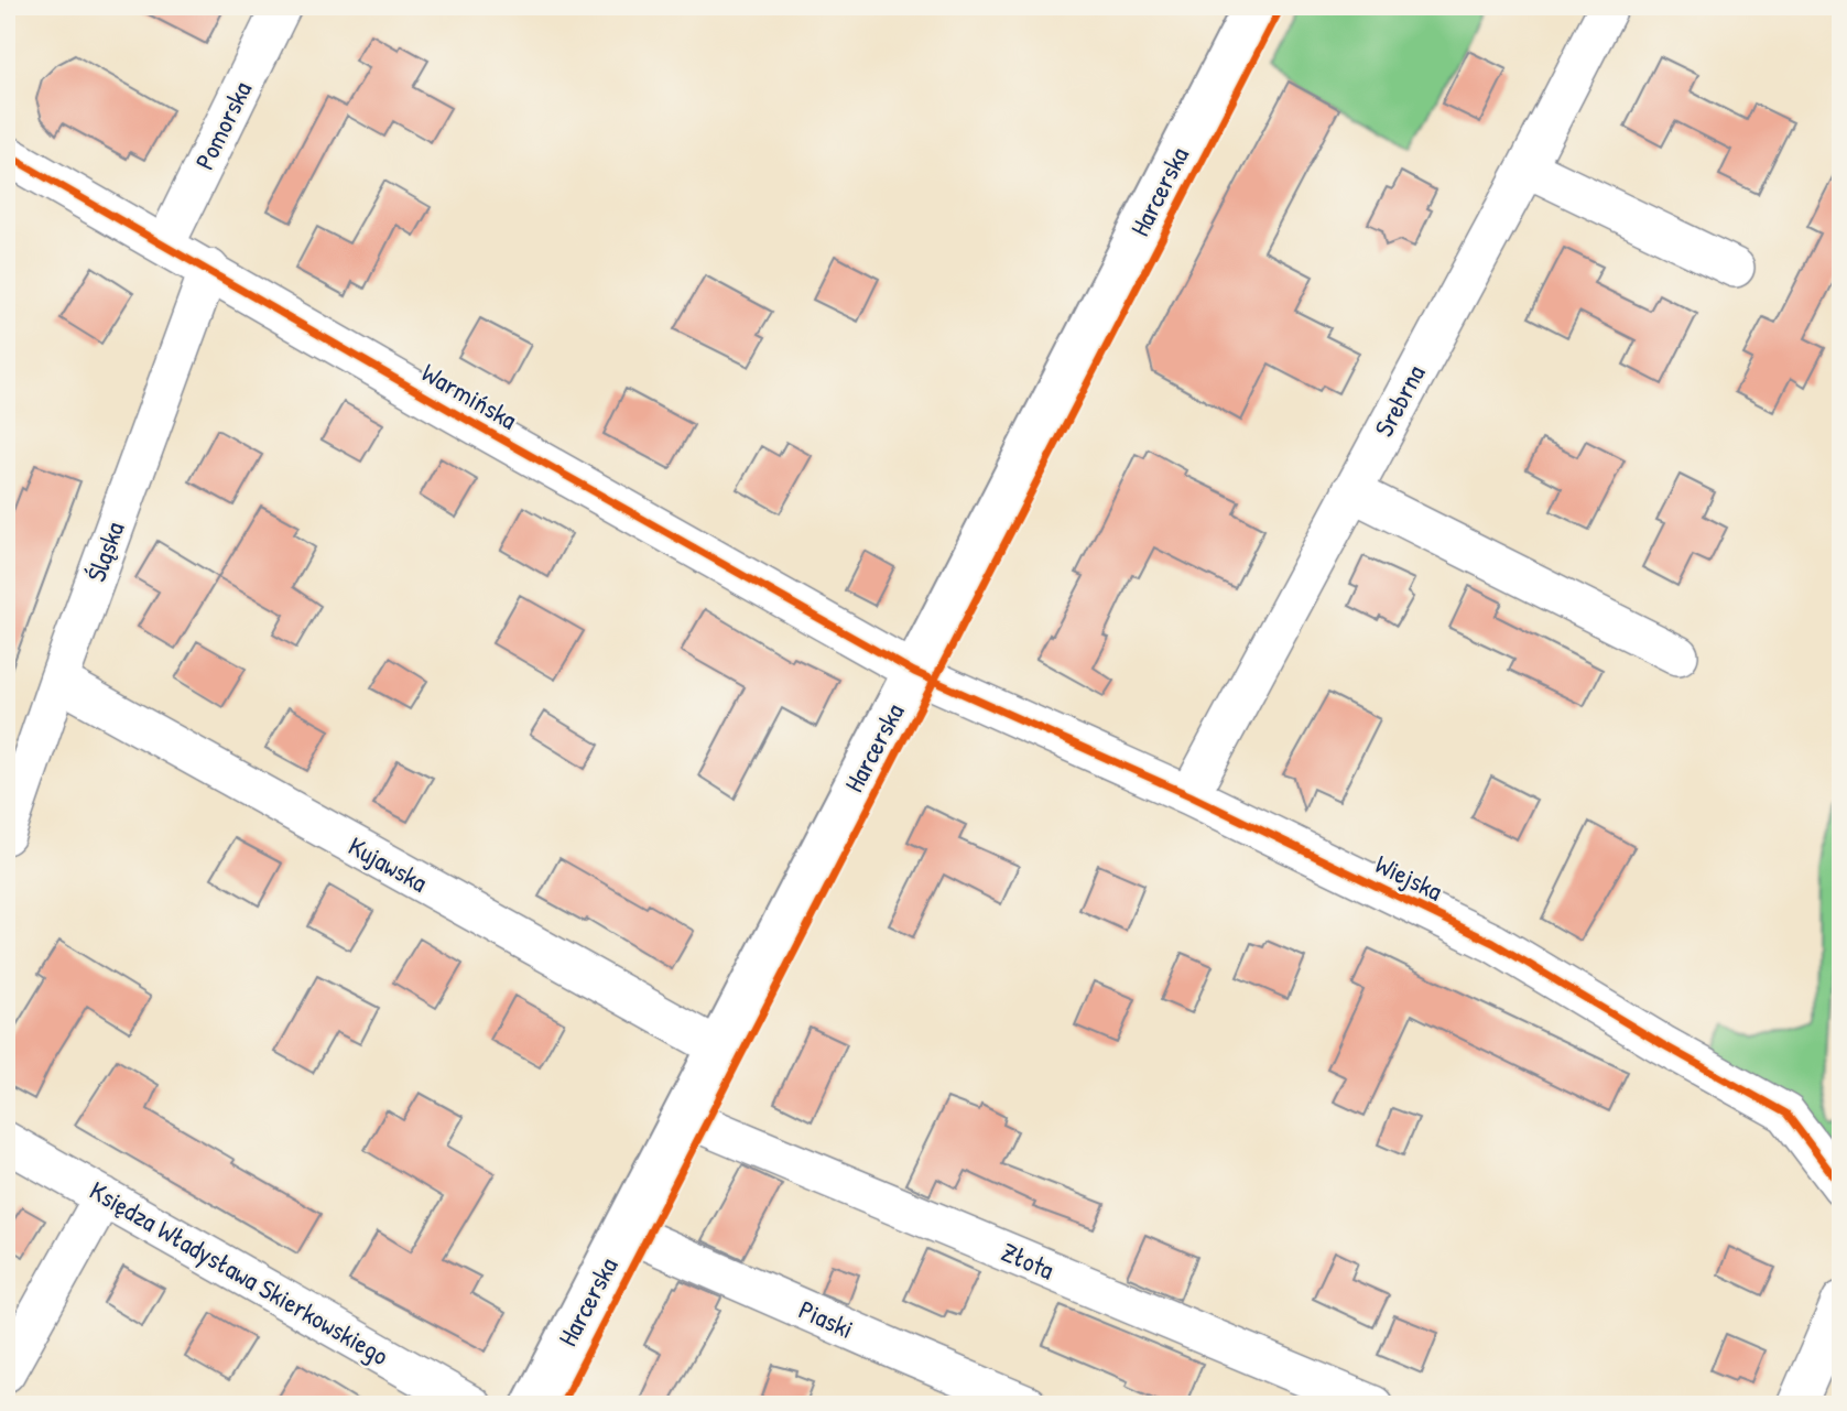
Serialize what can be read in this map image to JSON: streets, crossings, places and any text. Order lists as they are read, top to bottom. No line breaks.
{"streets":{"street":["Pomorska","Harcerska","Warmińska","Srebrna","Śląska","Kujawska","Wiejska","Złota","Księdza Władysława Skierkowskiego","Piaski"]},"crossings":[["Pomorska","Warmińska"],["Harcerska","Warmińska"],["Harcerska","Kujawska"],["Harcerska","Wiejska"],["Harcerska","Złota"],["Harcerska","Piaski"],["Warmińska","Śląska"],["Warmińska","Wiejska"],["Srebrna","Wiejska"],["Śląska","Kujawska"]]}
